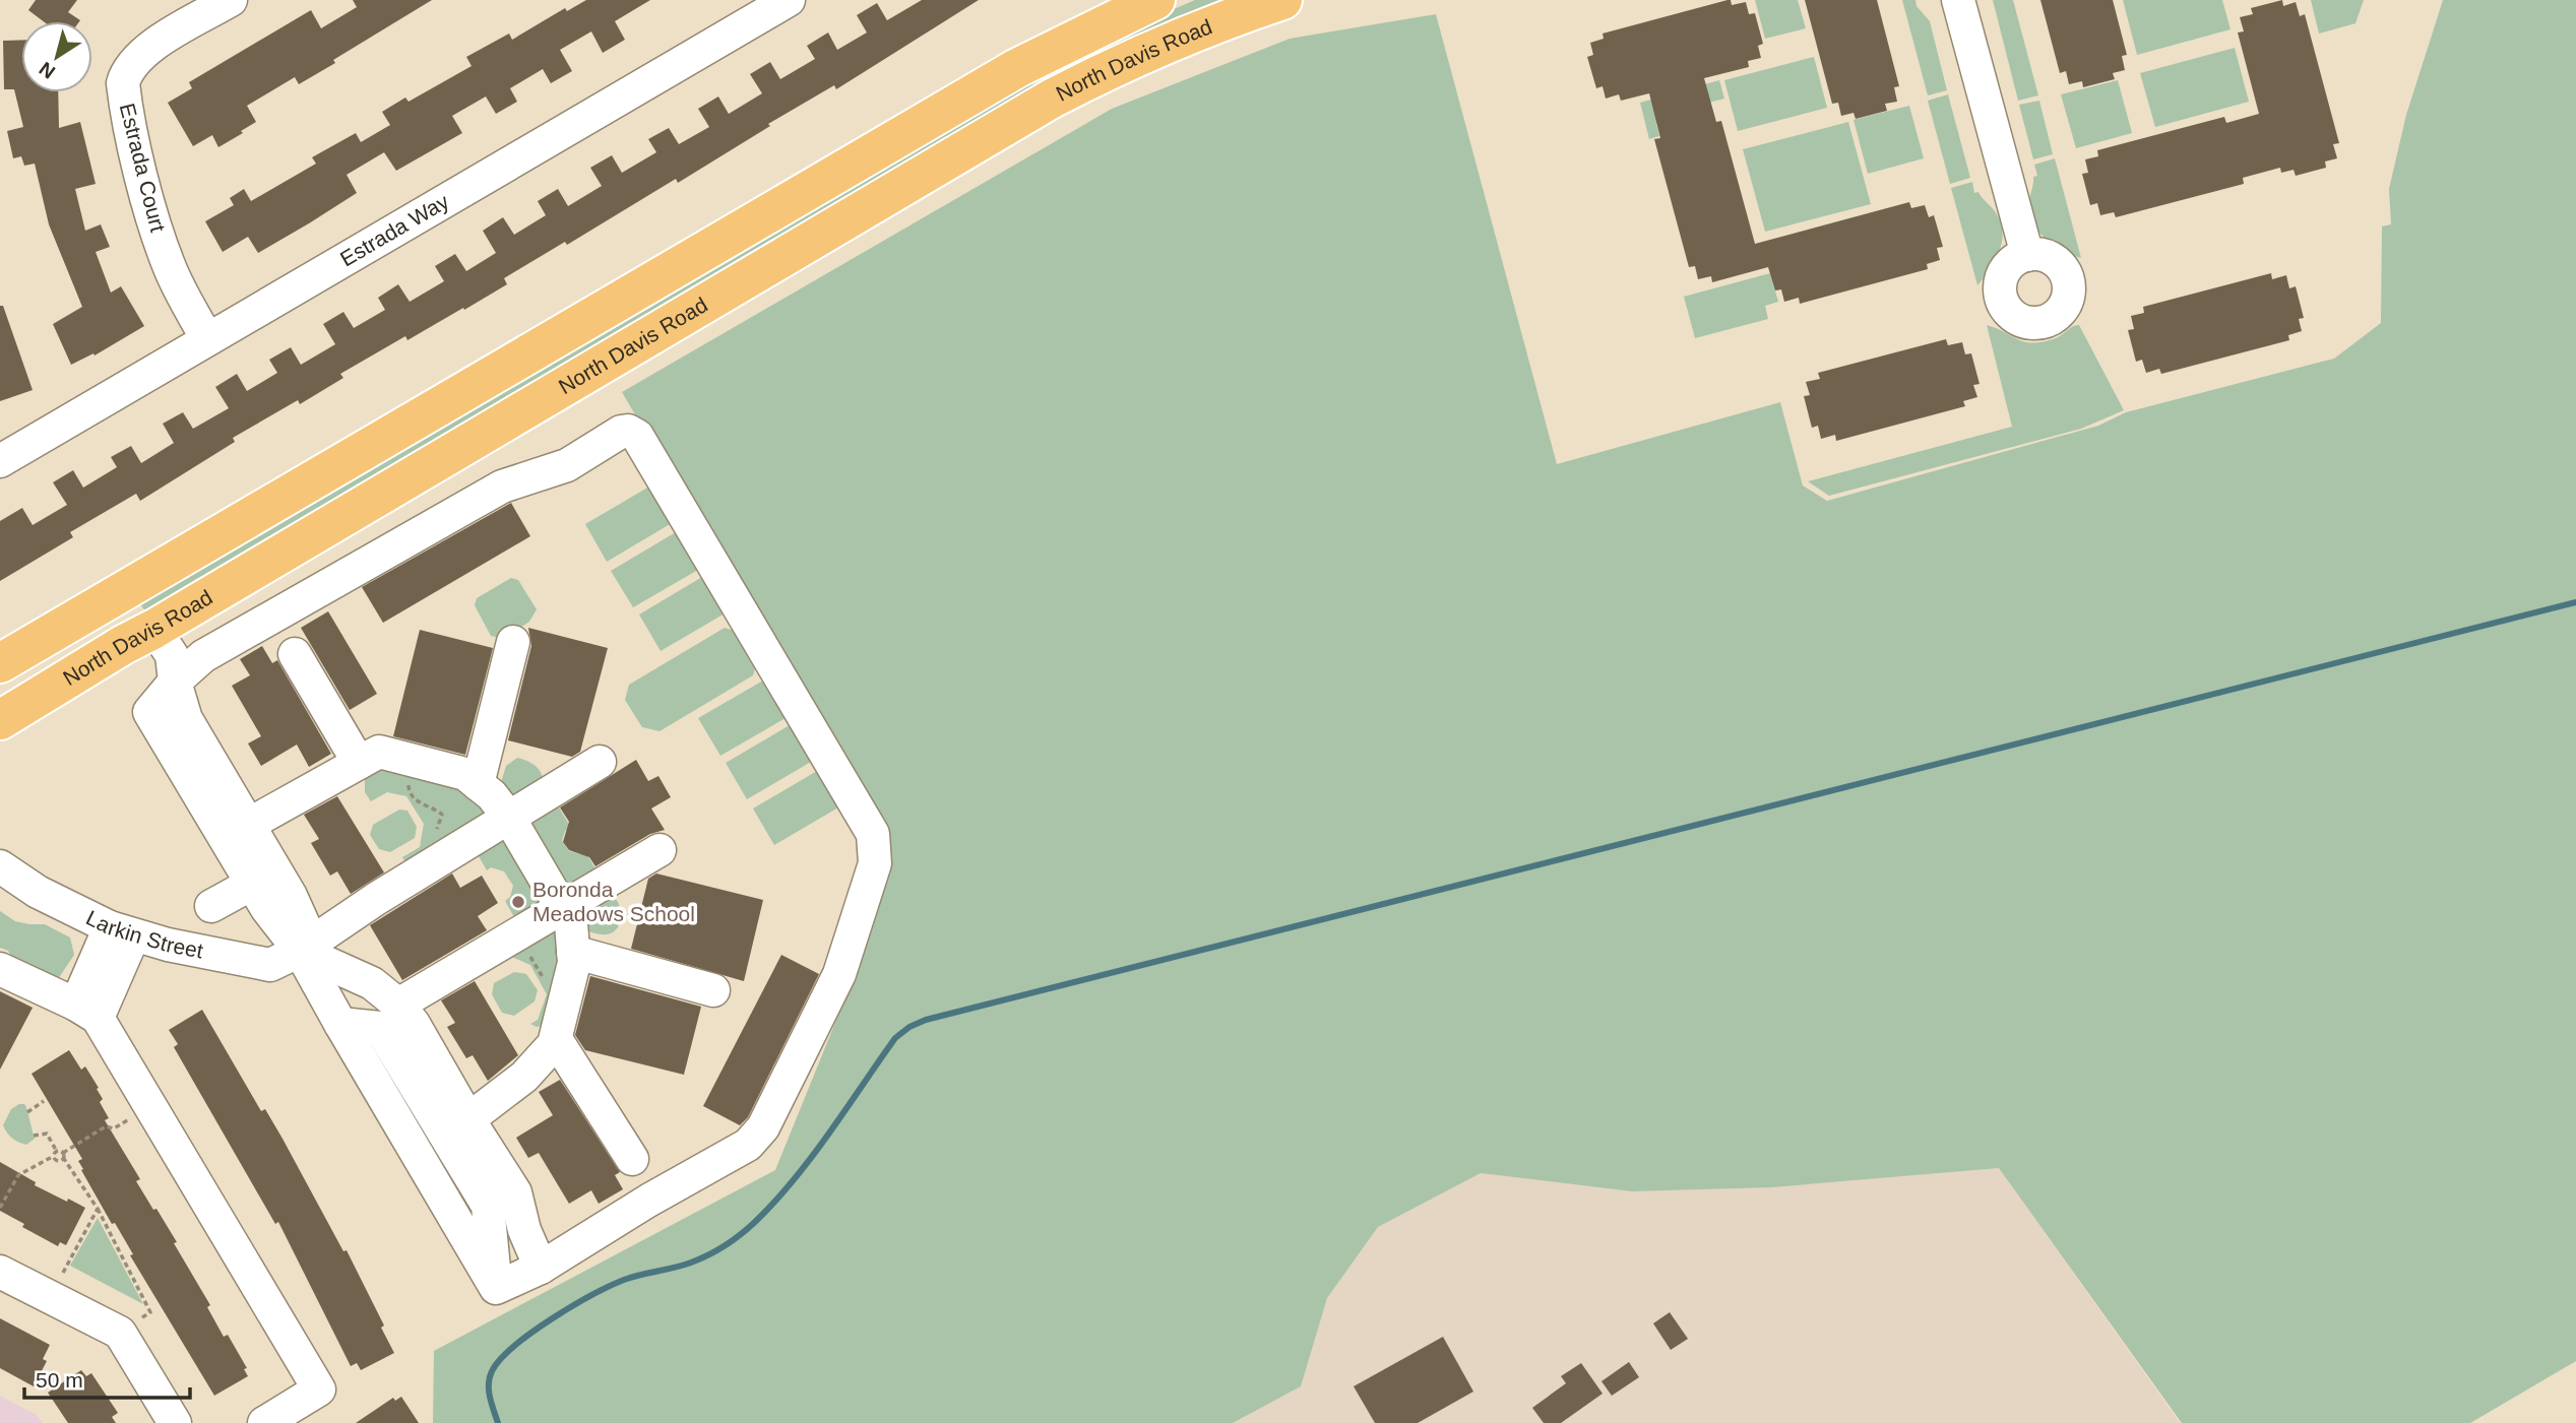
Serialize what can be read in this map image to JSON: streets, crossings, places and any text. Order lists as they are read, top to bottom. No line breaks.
{"streets":{"highway":["North Davis Road"],"street":["Estrada Court","Estrada Way","Larkin Street"]},"crossings":[["Estrada Court","Estrada Way"]],"places":["Boronda Meadows School"],"scale_bar":"50 m","north":"bottom left"}
